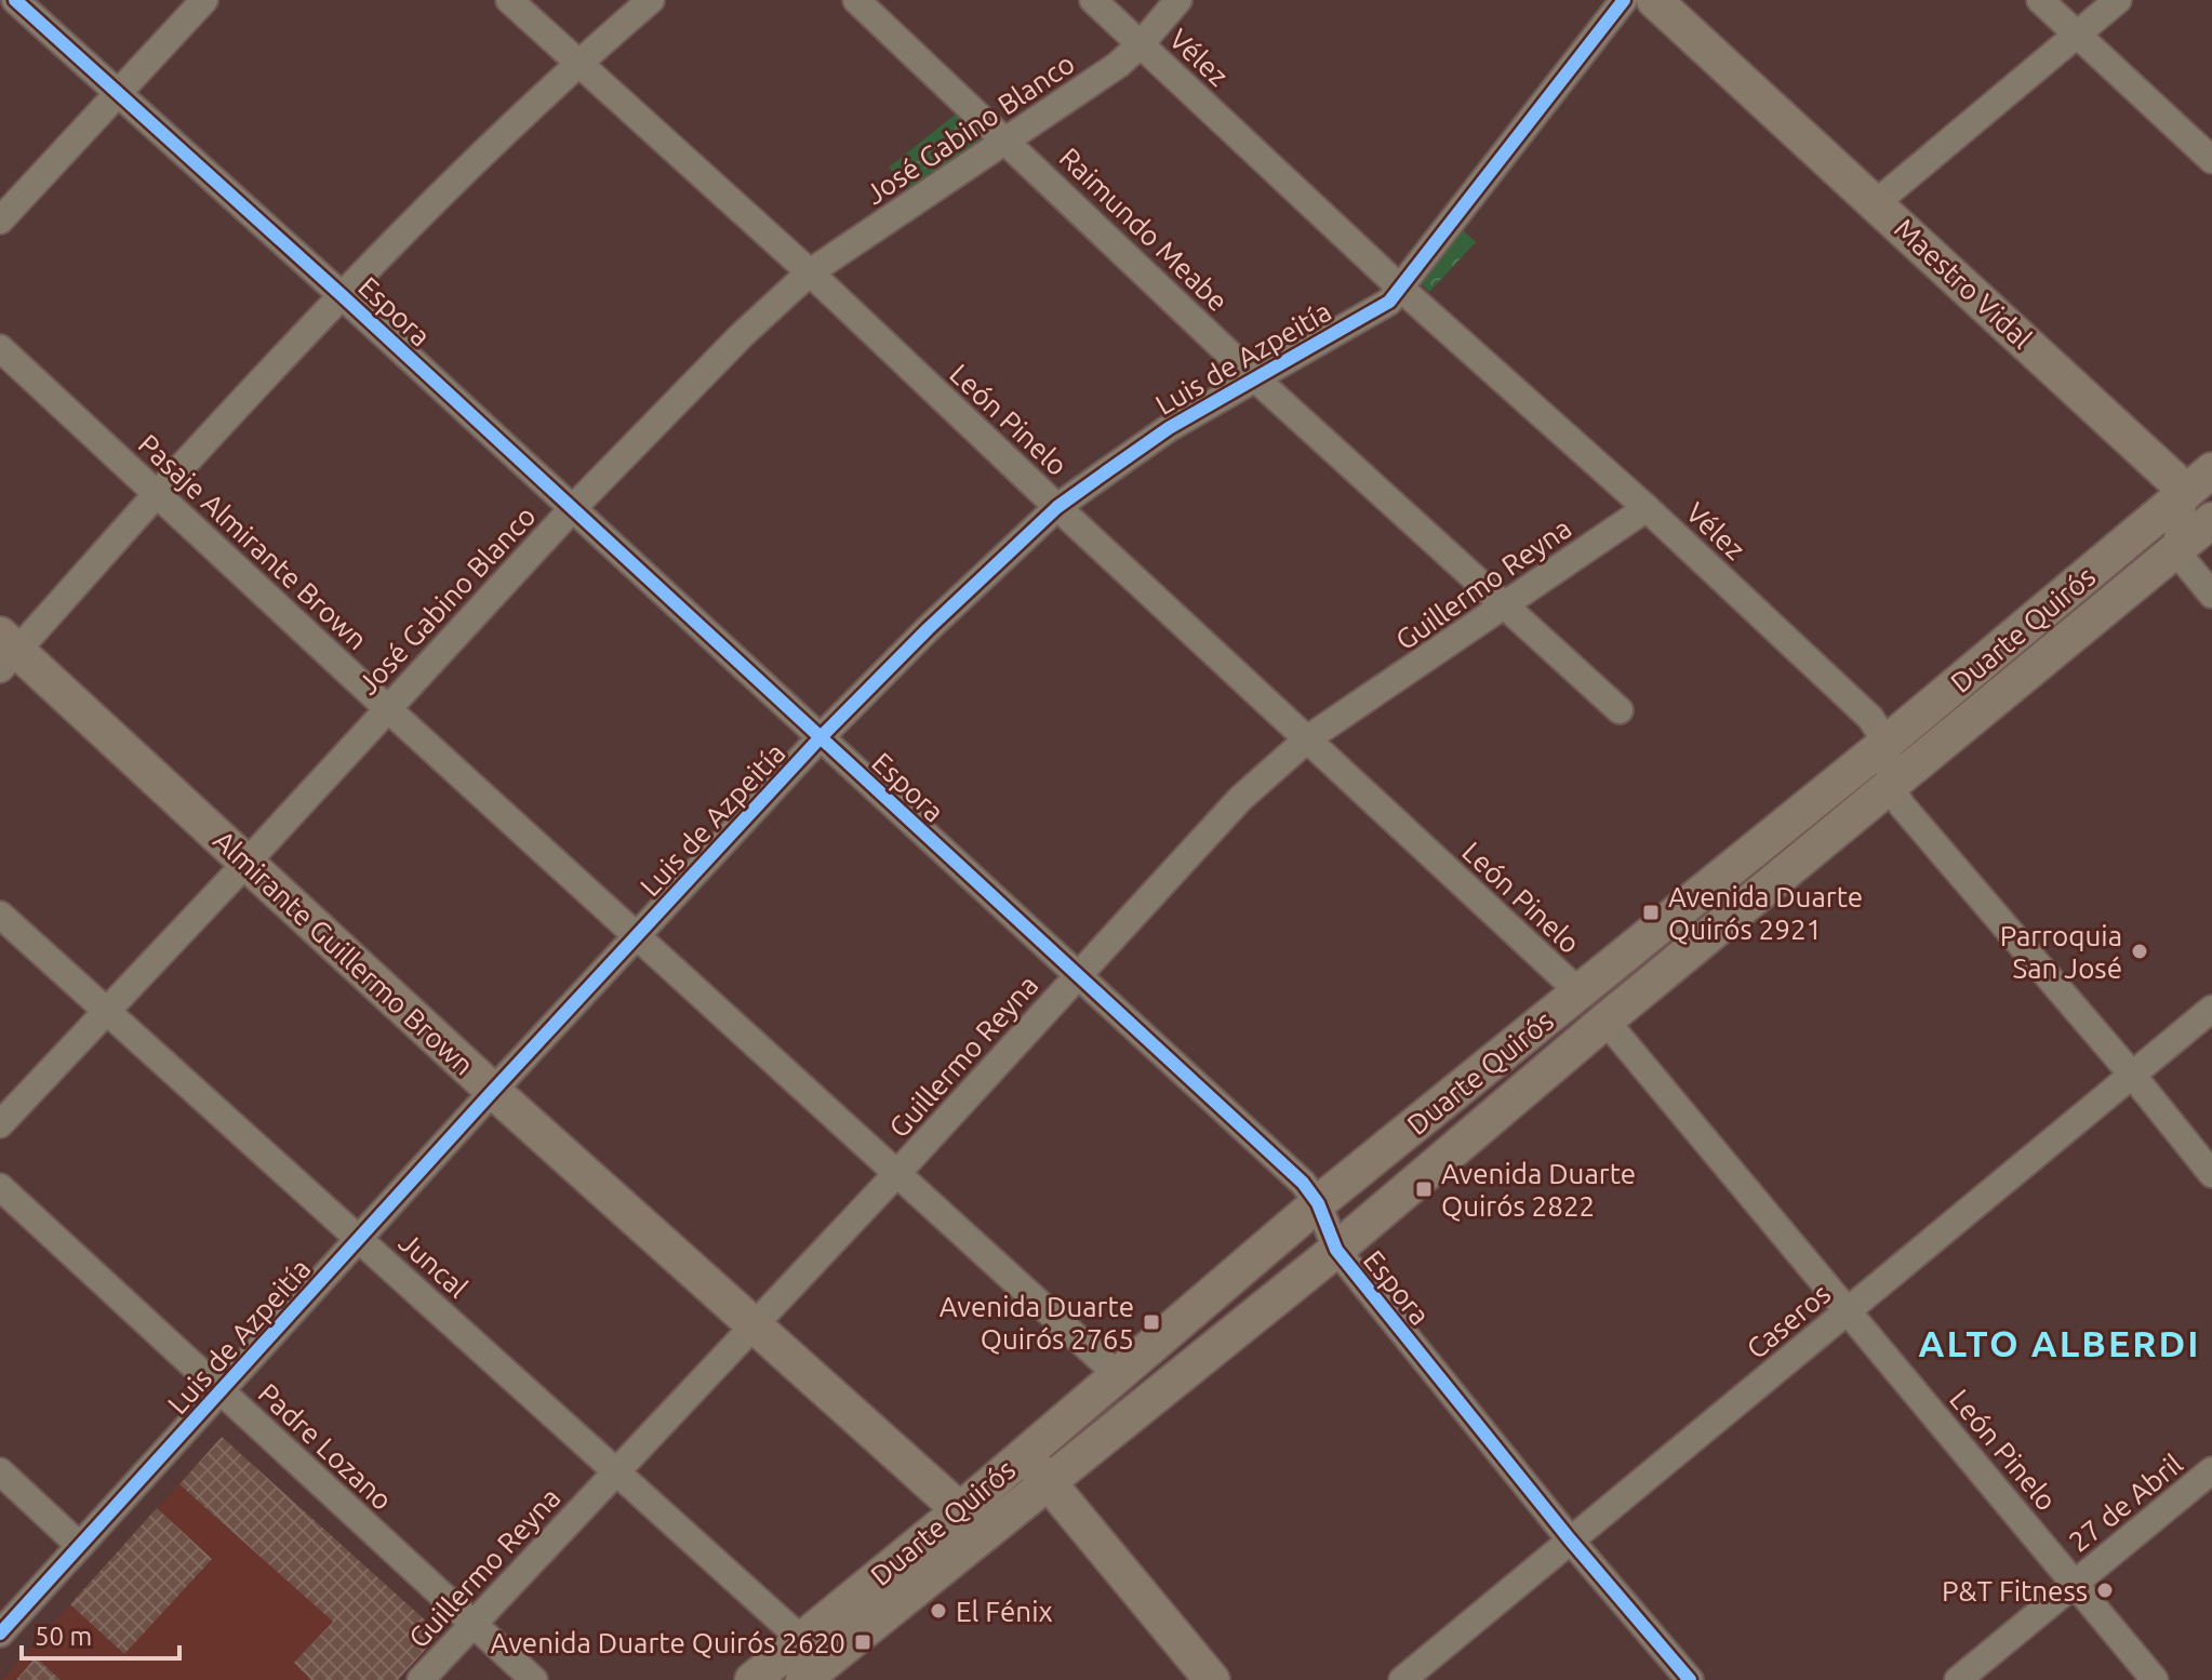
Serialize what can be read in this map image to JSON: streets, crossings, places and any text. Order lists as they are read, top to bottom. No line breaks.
{"streets":{"main road":["Maestro Vidal","Duarte Quirós","Almirante Guillermo Brown"],"street":["Vélez","José Gabino Blanco","Raimundo Meabe","Espora","Luis de Azpeitía","León Pinelo","Pasaje Almirante Brown","Guillermo Reyna","Juncal","Caseros","Padre Lozano","27 de Abril"]},"crossings":[["Vélez","José Gabino Blanco"],["Vélez","Luis de Azpeitía"],["Vélez","Guillermo Reyna"],["Vélez","Duarte Quirós"],["José Gabino Blanco","Raimundo Meabe"],["José Gabino Blanco","Espora"],["José Gabino Blanco","León Pinelo"],["José Gabino Blanco","Pasaje Almirante Brown"],["José Gabino Blanco","Almirante Guillermo Brown"],["José Gabino Blanco","Juncal"],["Raimundo Meabe","Luis de Azpeitía"],["Raimundo Meabe","Guillermo Reyna"],["Maestro Vidal","Duarte Quirós"],["Espora","Luis de Azpeitía"],["Espora","Guillermo Reyna"],["Espora","Duarte Quirós"],["Espora","Caseros"],["Luis de Azpeitía","León Pinelo"],["Luis de Azpeitía","Pasaje Almirante Brown"],["Luis de Azpeitía","Almirante Guillermo Brown"],["Luis de Azpeitía","Juncal"],["Luis de Azpeitía","Padre Lozano"],["León Pinelo","Guillermo Reyna"],["León Pinelo","Duarte Quirós"],["León Pinelo","Caseros"],["León Pinelo","27 de Abril"],["Pasaje Almirante Brown","Guillermo Reyna"],["Pasaje Almirante Brown","Duarte Quirós"],["Guillermo Reyna","Almirante Guillermo Brown"],["Guillermo Reyna","Juncal"],["Guillermo Reyna","Padre Lozano"],["Duarte Quirós","Almirante Guillermo Brown"],["Duarte Quirós","Juncal"]],"districts":["ALTO ALBERDI"],"places":{"transit":["Avenida Duarte Quirós 2921","Avenida Duarte Quirós 2822","Avenida Duarte Quirós 2765","Avenida Duarte Quirós 2620"],"other":["Parroquia San José","P&T Fitness","El Fénix"]},"scale_bar":"50 m"}
